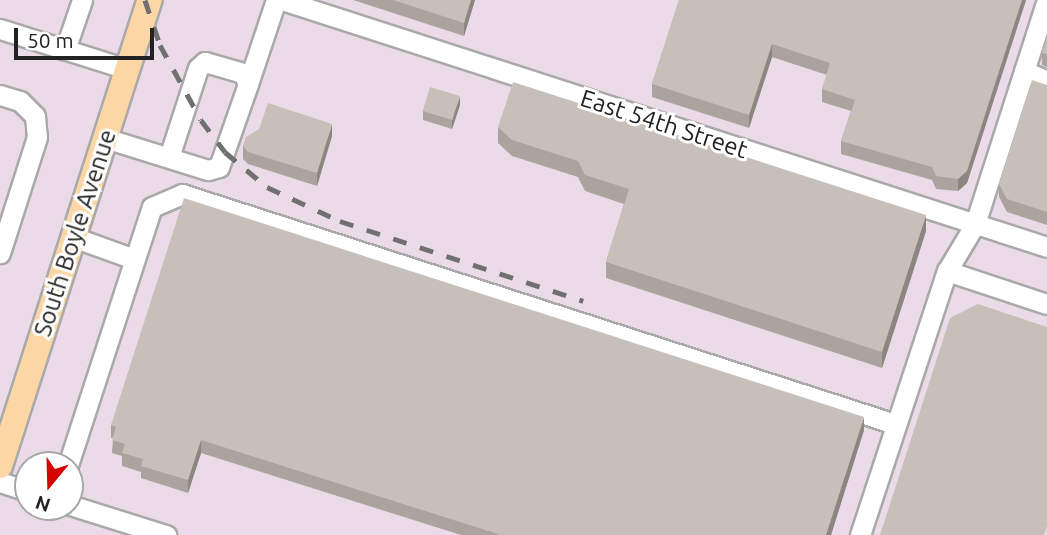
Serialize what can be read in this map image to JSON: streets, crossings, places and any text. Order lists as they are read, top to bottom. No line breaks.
{"streets":{"main road":["South Boyle Avenue"],"street":["East 54th Street"]},"scale_bar":"50 m","north":"bottom"}
